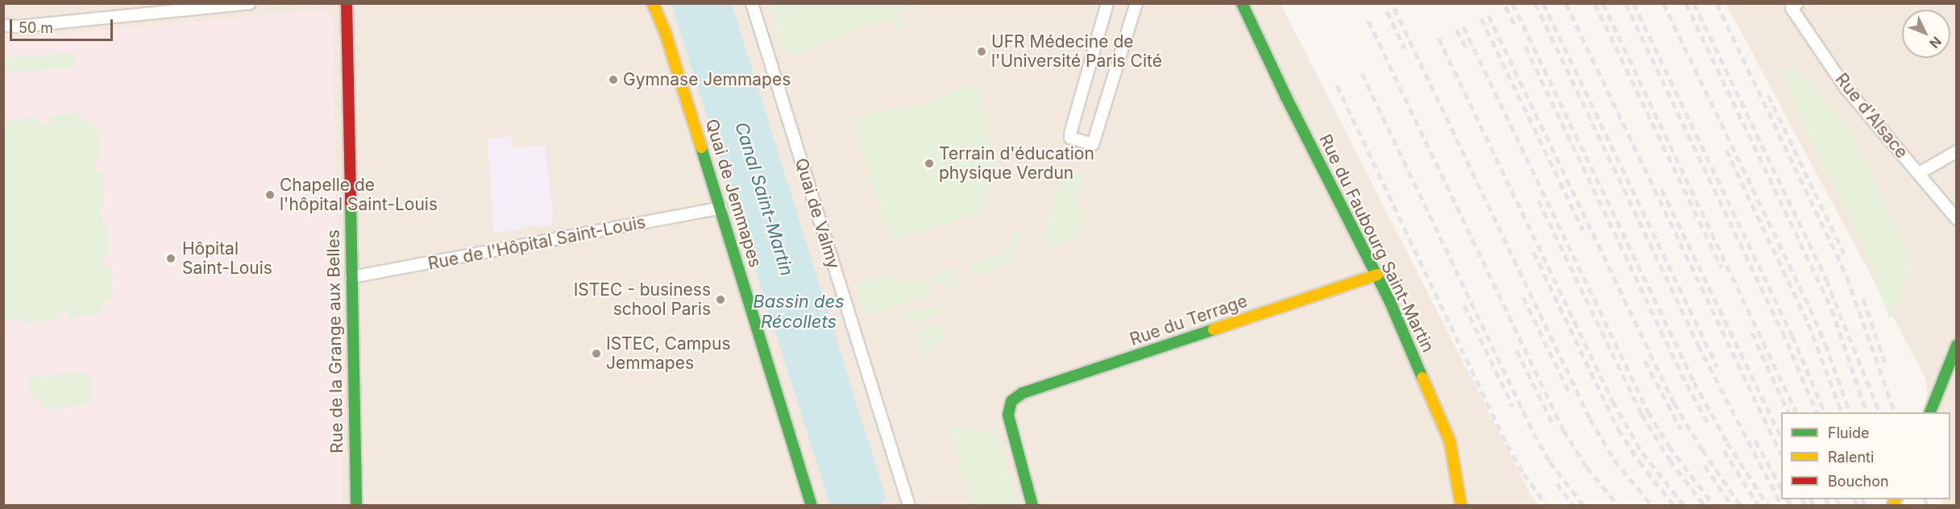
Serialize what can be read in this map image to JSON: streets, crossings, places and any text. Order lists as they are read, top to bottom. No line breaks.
{"streets":{"street":["Rue d'Alsace","Quai de Jemmapes","Quai de Valmy","Rue de l'Hôpital Saint-Louis","Rue du Faubourg Saint-Martin","Rue du Terrage","Rue de la Grange aux Belles"]},"crossings":[["Quai de Jemmapes","Rue de l'Hôpital Saint-Louis"],["Rue de l'Hôpital Saint-Louis","Rue de la Grange aux Belles"],["Rue du Faubourg Saint-Martin","Rue du Terrage"]],"water":["Canal Saint-Martin","Bassin des Récollets"],"places":["UFR Médecine de l'Université Paris Cité","Gymnase Jemmapes","Terrain d'éducation physique Verdun","Chapelle de l'hôpital Saint-Louis","Hôpital Saint-Louis","ISTEC - business school Paris","ISTEC, Campus Jemmapes"],"legend":["Fluide","Ralenti","Bouchon"],"scale_bar":"50 m","north":"bottom right"}
